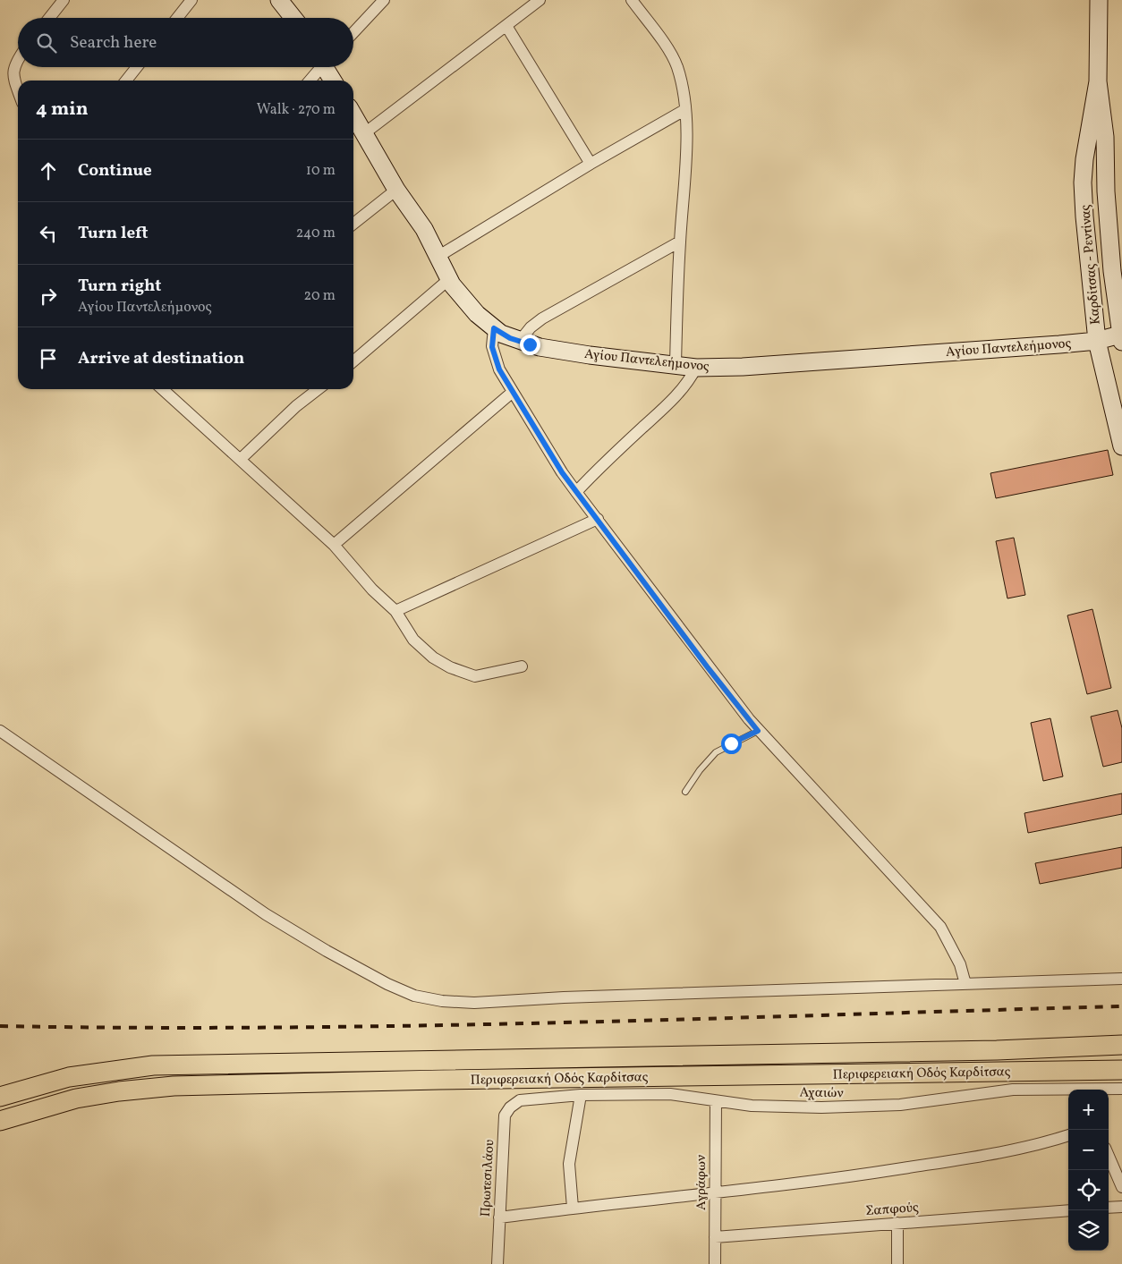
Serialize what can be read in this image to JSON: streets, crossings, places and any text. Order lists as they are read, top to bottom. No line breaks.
{"streets":{"main road":["Περιφερειακή Οδός Καρδίτσας"],"street":["Καρδίτσας - Ρεντίνας","Αγίου Παντελεήμονος","Αχαιών","Πρωτεσιλάου","Αγράφων","Σαπφούς"]},"crossings":[["Καρδίτσας - Ρεντίνας","Αγίου Παντελεήμονος"],["Αχαιών","Πρωτεσιλάου"],["Αχαιών","Αγράφων"],["Αγράφων","Σαπφούς"]],"page":{"search":"Search here","heading":["4 min","Walk · 270 m"],"list":[["Continue","10 m"],["Turn left","240 m"],["Turn right","Αγίου Παντελεήμονος","20 m"],"Arrive at destination"],"map_buttons":["+","−"]}}
